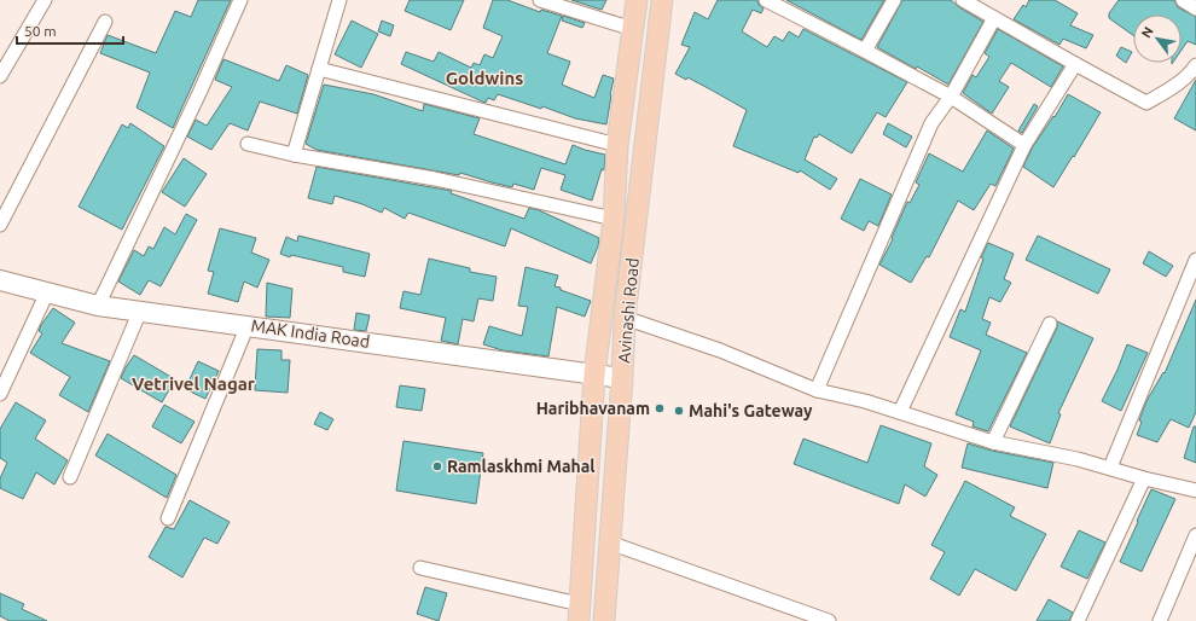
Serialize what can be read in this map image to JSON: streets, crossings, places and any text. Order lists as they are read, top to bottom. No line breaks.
{"streets":{"main road":["Avinashi Road"],"street":["MAK India Road"]},"crossings":[["Avinashi Road","MAK India Road"]],"districts":["Goldwins","Vetrivel Nagar"],"places":["Haribhavanam","Mahi's Gateway","Ramlaskhmi Mahal"],"scale_bar":"50 m","north":"top left"}
